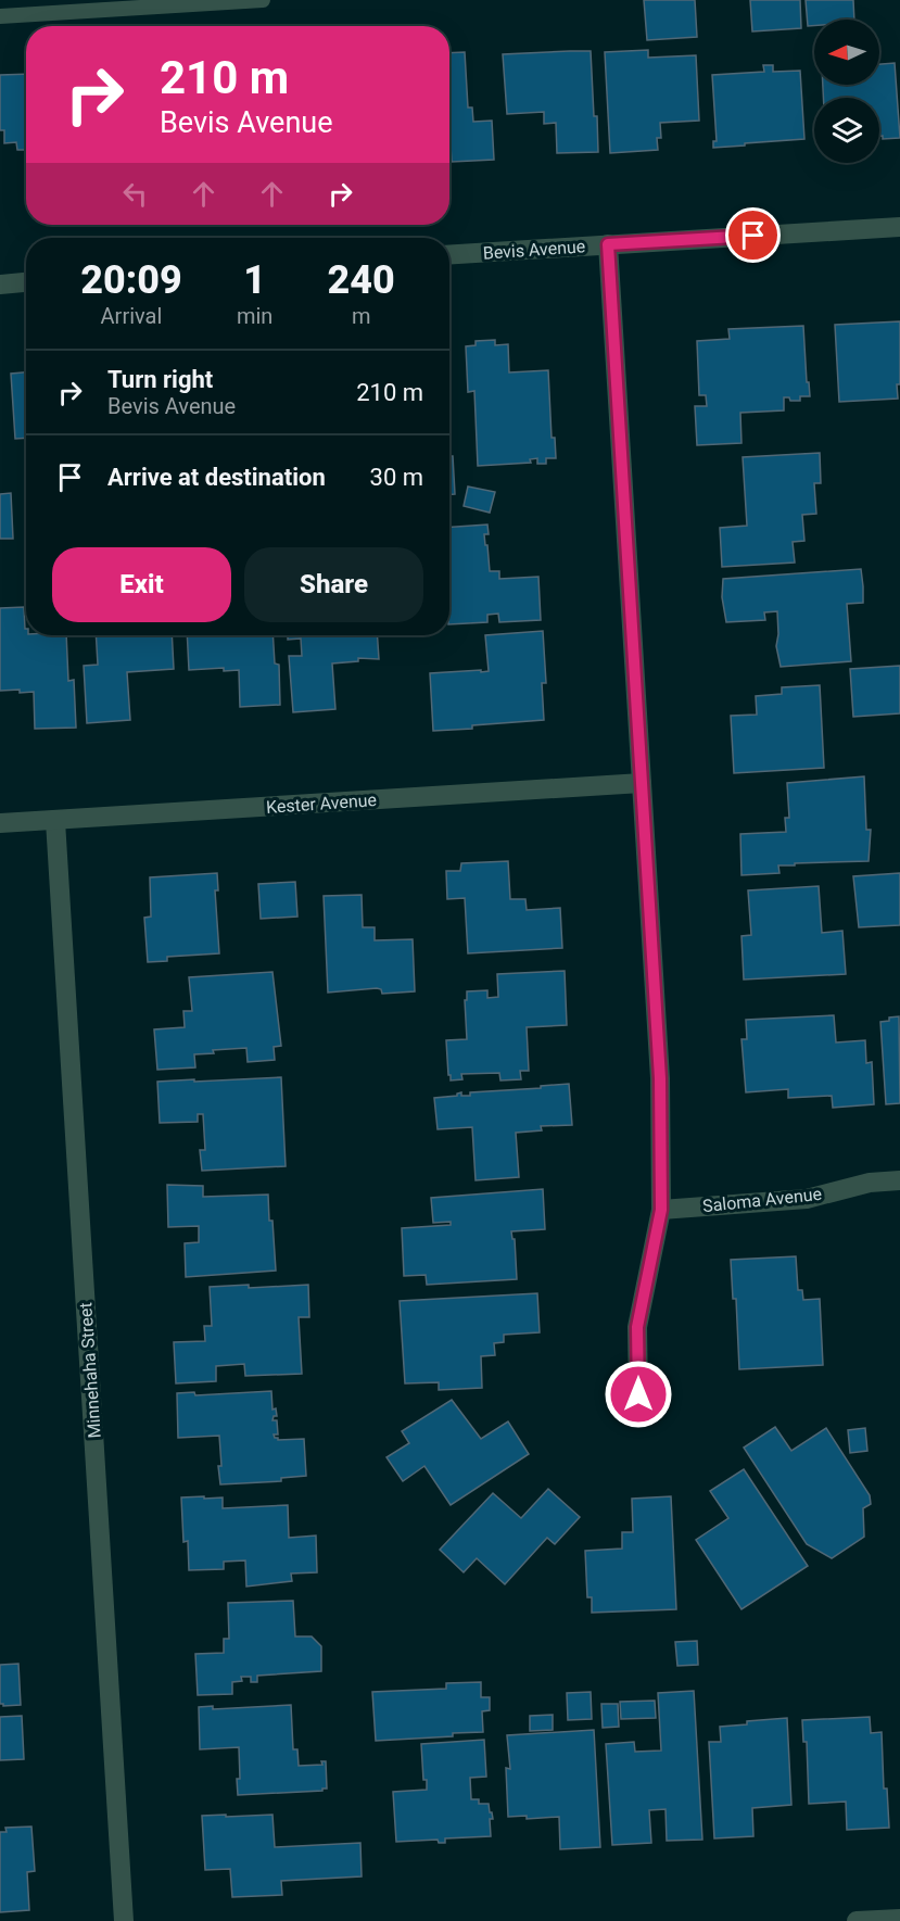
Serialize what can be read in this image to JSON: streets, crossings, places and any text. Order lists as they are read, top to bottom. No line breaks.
{"streets":{"street":["Bevis Avenue","Kester Avenue","Saloma Avenue","Minnehaha Street"]},"crossings":[["Kester Avenue","Minnehaha Street"]],"north":"left","page":{"turn":["210 m","Bevis Avenue"],"eta":["20:09","Arrival","1","min","240","m"],"list":[{"name":"Turn right","note":"Bevis Avenue","value":"210 m"},{"name":"Arrive at destination","value":"30 m"}],"buttons":["Exit","Share"]}}
